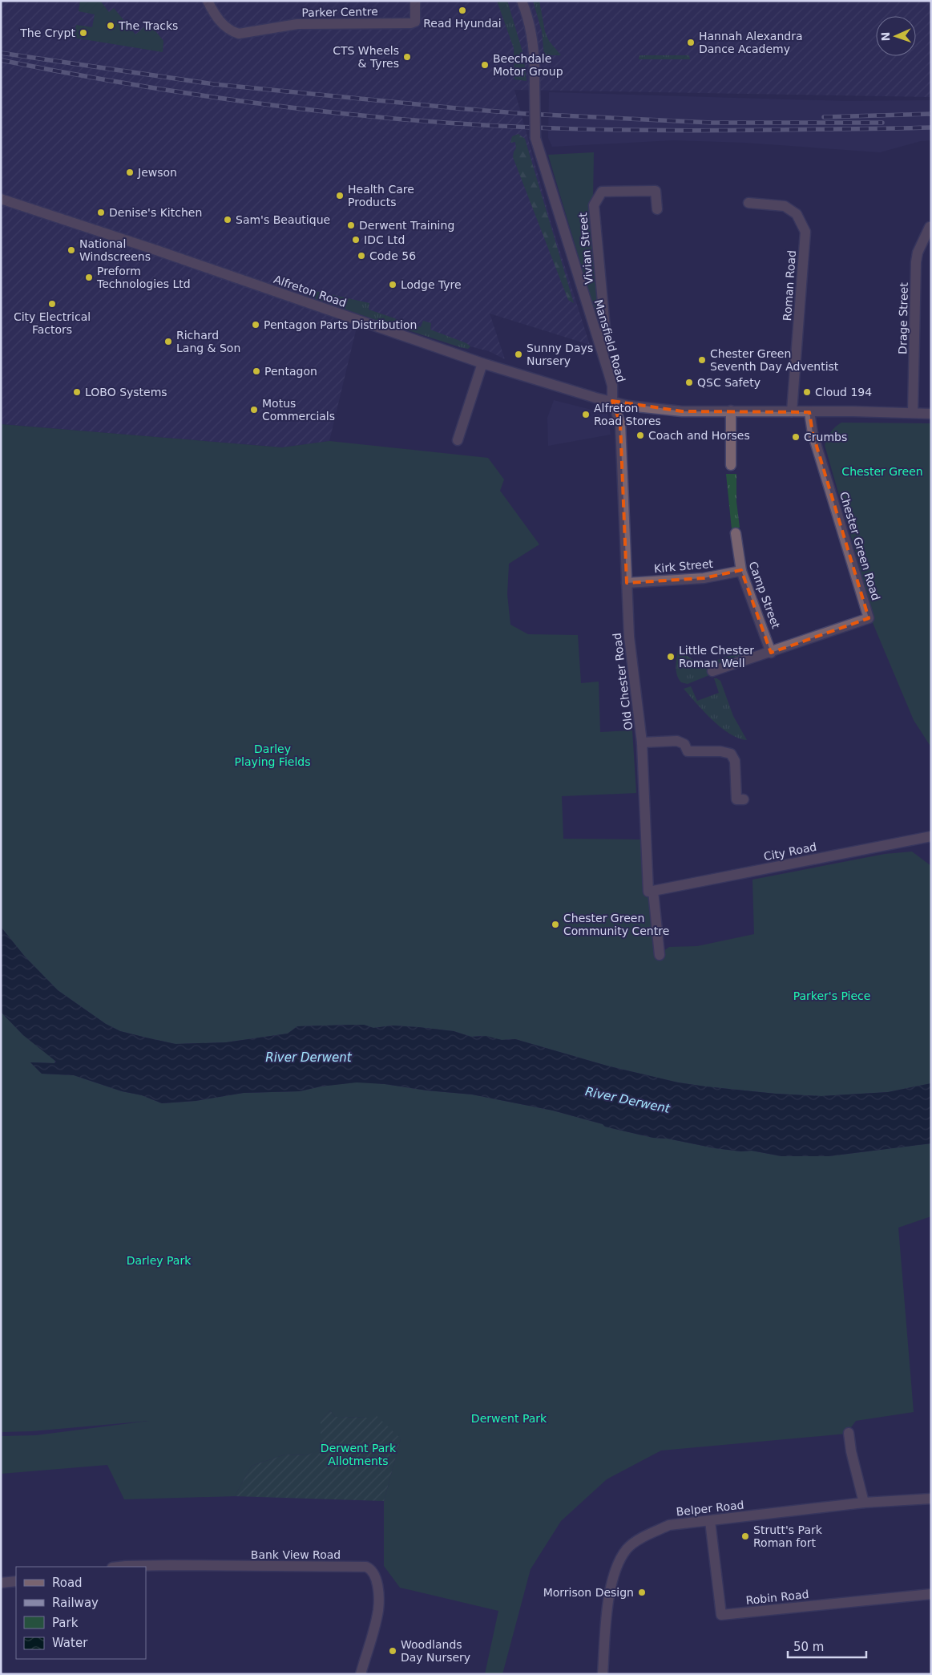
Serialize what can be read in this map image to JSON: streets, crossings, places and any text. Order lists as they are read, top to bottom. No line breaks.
{"streets":{"street":["Parker Centre","Vivian Street","Roman Road","Alfreton Road","Drage Street","Mansfield Road","Chester Green Road","Kirk Street","Camp Street","Old Chester Road","City Road","Belper Road","Bank View Road","Robin Road"]},"crossings":[["Vivian Street","Mansfield Road"],["Alfreton Road","Mansfield Road"],["Alfreton Road","Old Chester Road"],["Mansfield Road","Old Chester Road"],["Chester Green Road","Camp Street"],["Kirk Street","Camp Street"],["Kirk Street","Old Chester Road"],["Old Chester Road","City Road"],["Belper Road","Robin Road"]],"water":["River Derwent"],"parks":["Chester Green","Darley Playing Fields","Parker's Piece","Darley Park","Derwent Park","Derwent Park Allotments"],"places":["Read Hyundai","The Tracks","The Crypt","Hannah Alexandra Dance Academy","CTS Wheels & Tyres","Beechdale Motor Group","Jewson","Health Care Products","Denise's Kitchen","Sam's Beautique","Derwent Training","IDC Ltd","National Windscreens","Code 56","Preform Technologies Ltd","Lodge Tyre","City Electrical Factors","Pentagon Parts Distribution","Richard Lang & Son","Sunny Days Nursery","Chester Green Seventh Day Adventist","Pentagon","QSC Safety","LOBO Systems","Cloud 194","Motus Commercials","Alfreton Road Stores","Coach and Horses","Crumbs","Little Chester Roman Well","Chester Green Community Centre","Strutt's Park Roman fort","Morrison Design","Woodlands Day Nursery"],"legend":["Road","Railway","Park","Water"],"scale_bar":"50 m","north":"left"}
